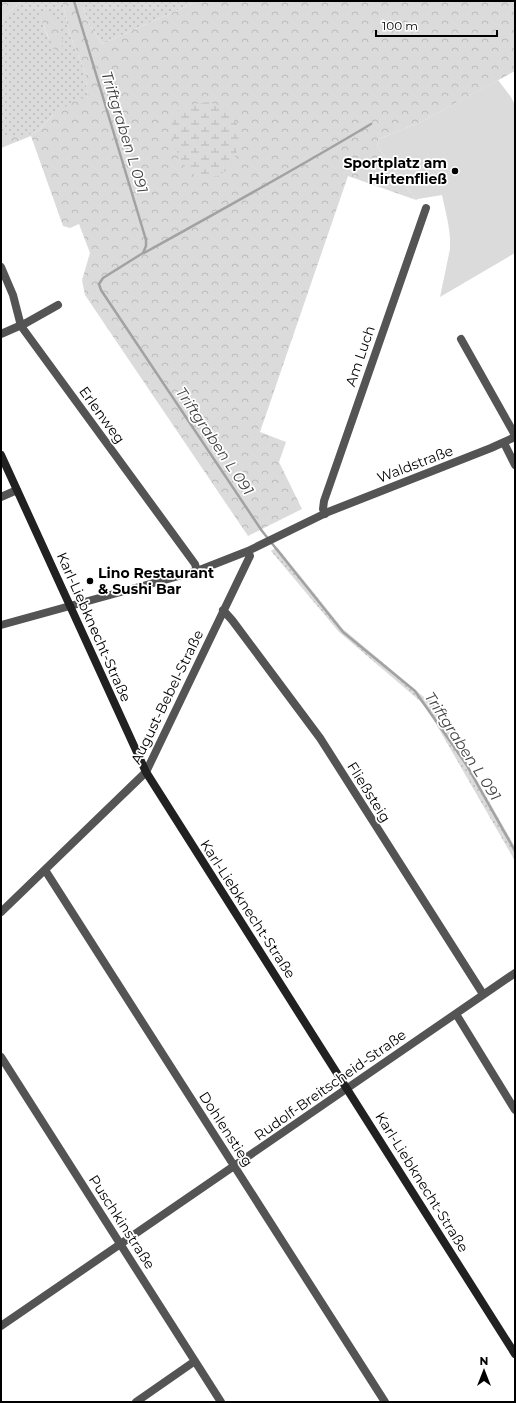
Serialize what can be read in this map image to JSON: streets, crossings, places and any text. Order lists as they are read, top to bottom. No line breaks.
{"streets":{"street":["Am Luch","Erlenweg","Waldstraße","Karl-Liebknecht-Straße","August-Bebel-Straße","Fließsteig","Rudolf-Breitscheid-Straße","Dohlenstieg","Puschkinstraße"]},"crossings":[["Am Luch","Waldstraße"],["Karl-Liebknecht-Straße","August-Bebel-Straße"],["Karl-Liebknecht-Straße","Rudolf-Breitscheid-Straße"],["August-Bebel-Straße","Fließsteig"],["August-Bebel-Straße","Dohlenstieg"],["Fließsteig","Rudolf-Breitscheid-Straße"],["Rudolf-Breitscheid-Straße","Dohlenstieg"],["Rudolf-Breitscheid-Straße","Puschkinstraße"]],"water":["Triftgraben L 091"],"places":["Sportplatz am Hirtenfließ","Lino Restaurant & Sushi Bar"],"scale_bar":"100 m","north":"top"}
